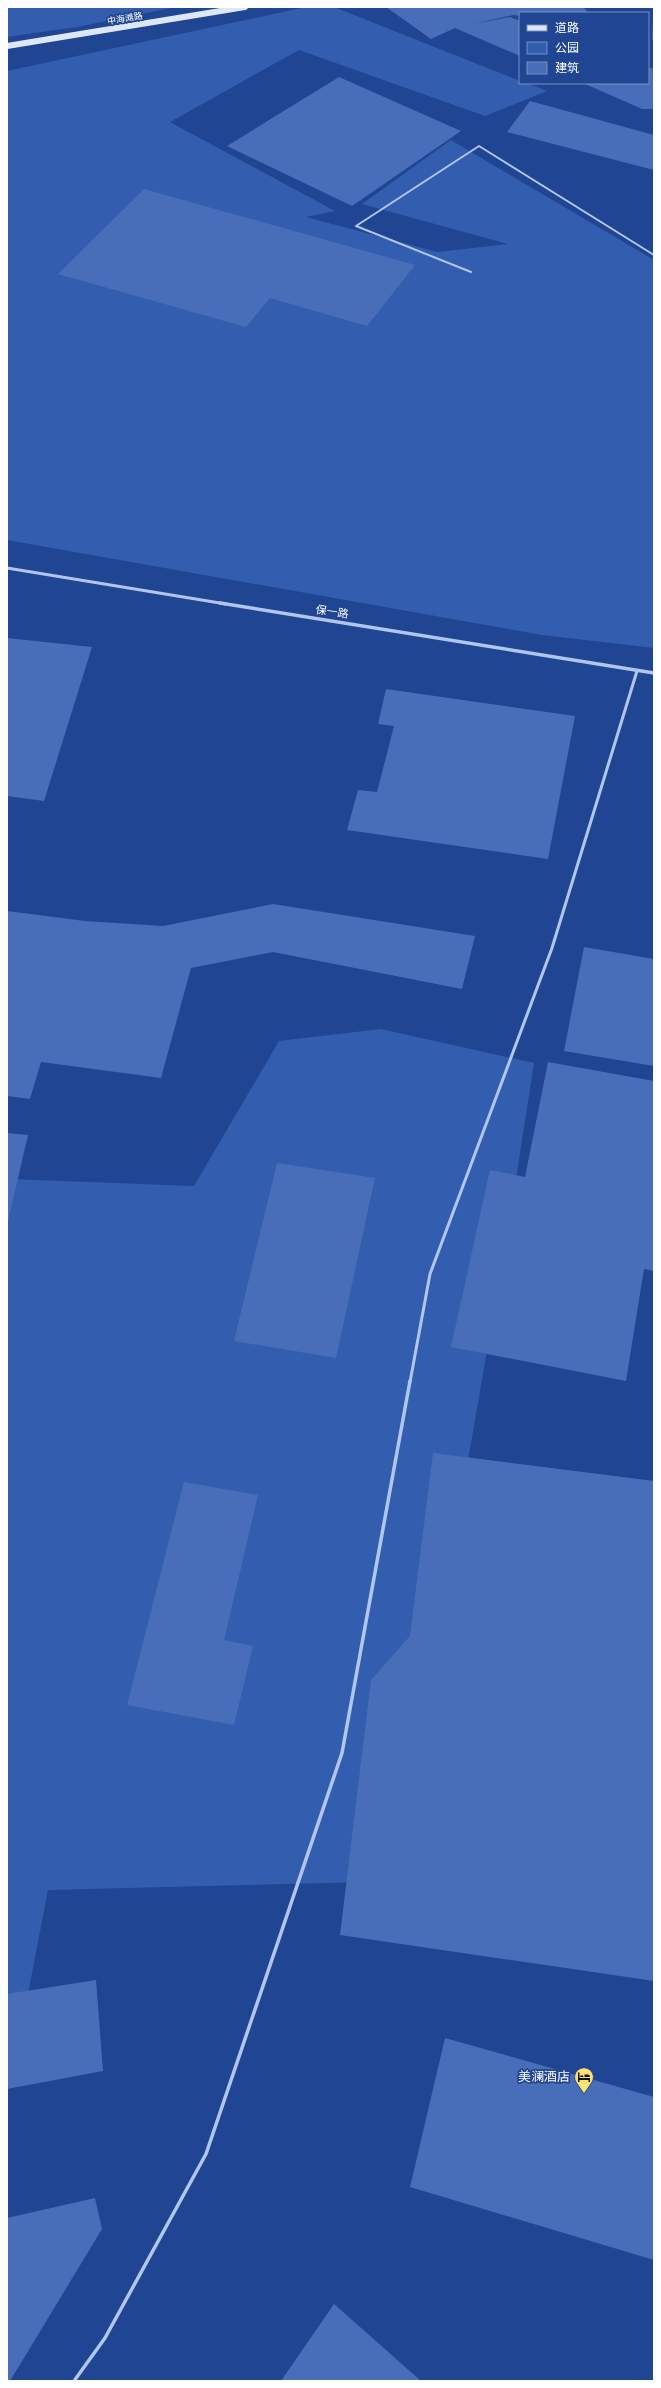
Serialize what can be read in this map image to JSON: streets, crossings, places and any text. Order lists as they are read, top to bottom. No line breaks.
{"streets":{"main road":["中海滩路"],"street":["保一路"]},"places":{"hotel":["美澜酒店"]},"legend":["道路","公园","建筑"]}
